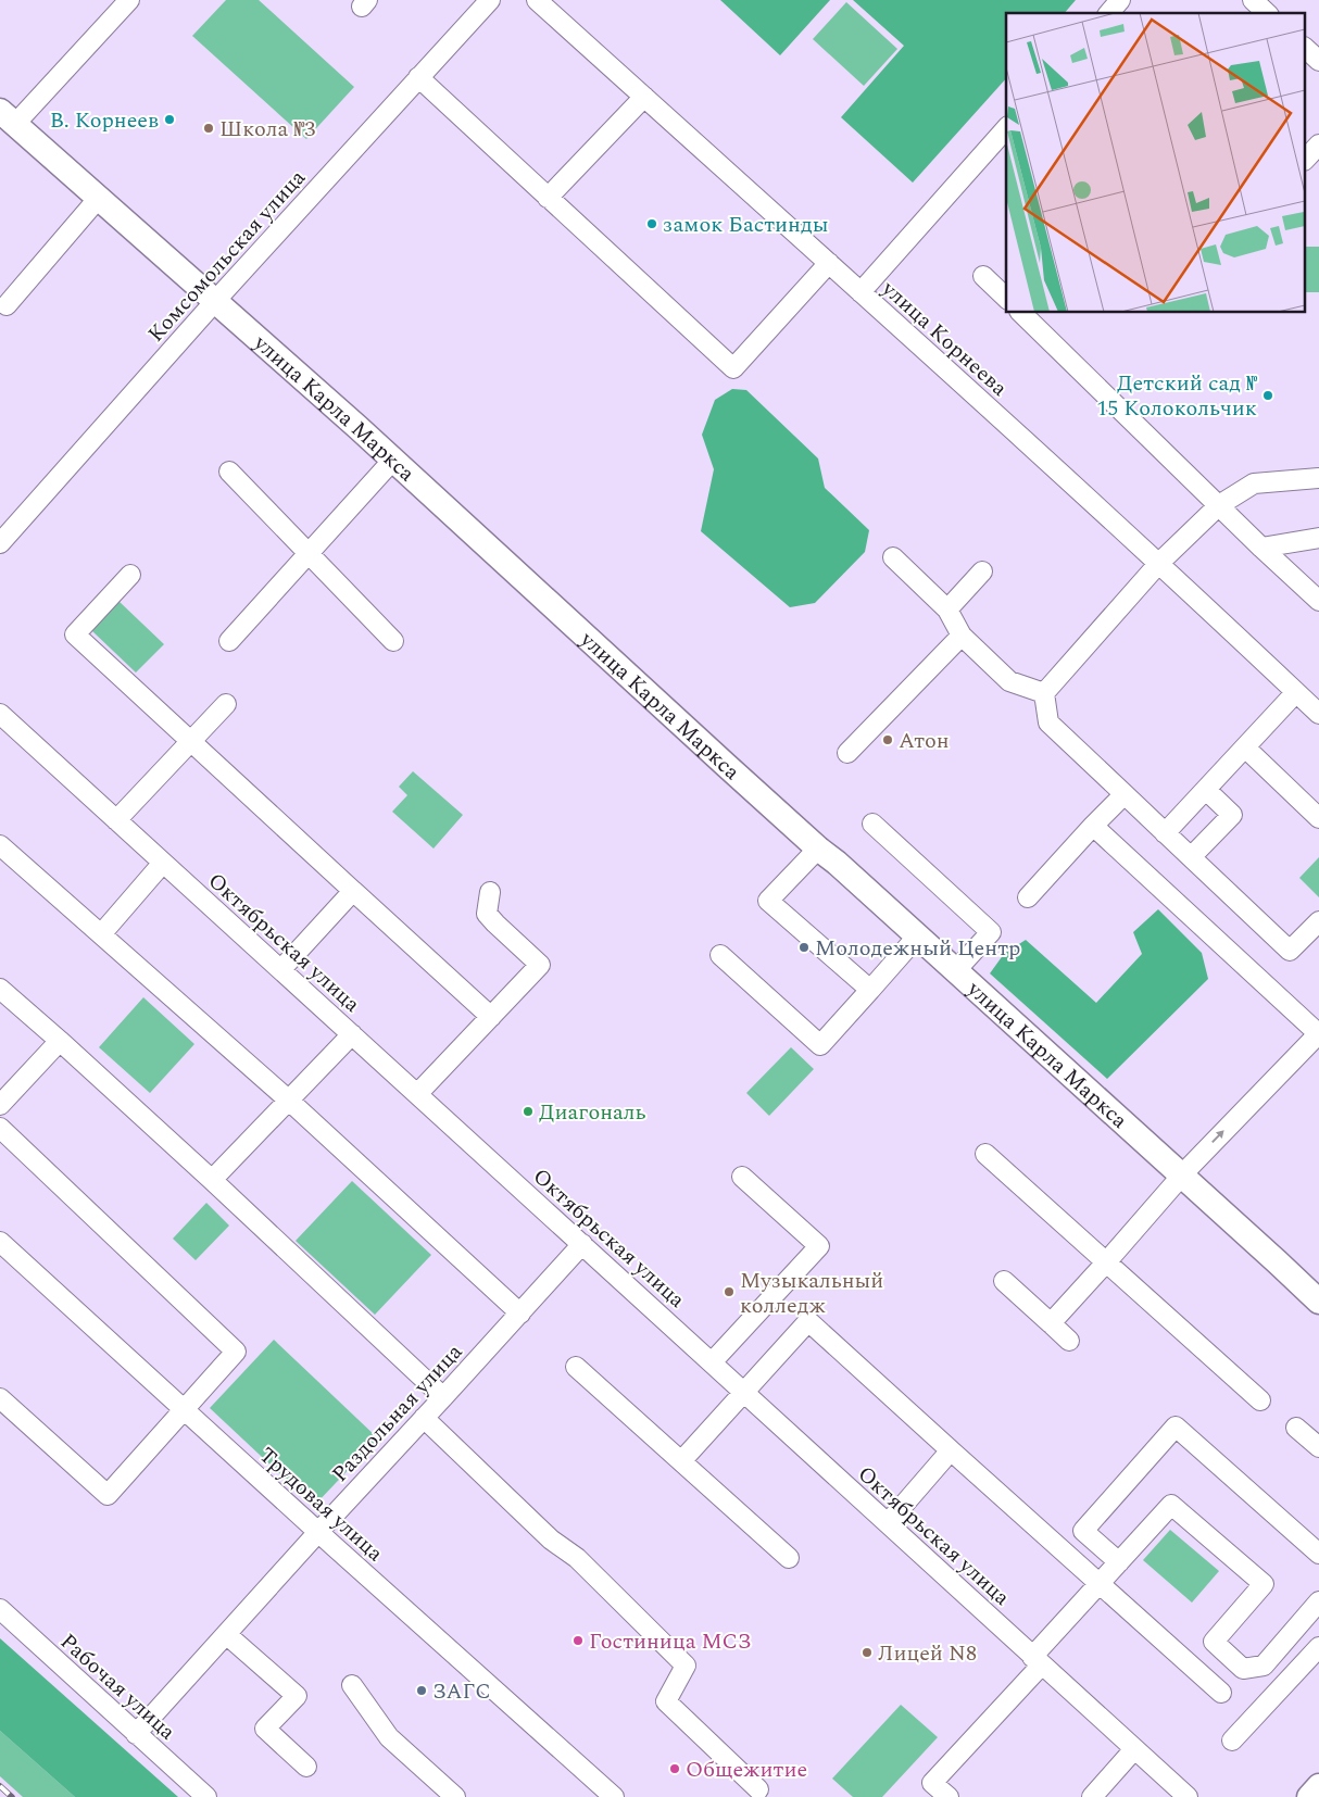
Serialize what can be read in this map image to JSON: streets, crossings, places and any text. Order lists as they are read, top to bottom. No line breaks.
{"streets":{"main road":["улица Карла Маркса"],"street":["Комсомольская улица","улица Корнеева","Октябрьская улица","Раздольная улица","Трудовая улица","Рабочая улица"]},"crossings":[["Комсомольская улица","улица Карла Маркса"],["Октябрьская улица","Раздольная улица"],["Раздольная улица","Трудовая улица"],["Раздольная улица","Рабочая улица"]],"places":["В. Корнеев","Школа №3","замок Бастинды","Детский сад № 15 Колокольчик","Атон","Молодежный Центр","Диагональ","Музыкальный колледж","Гостиница МСЗ","Лицей N8","ЗАГС","Общежитие"]}
